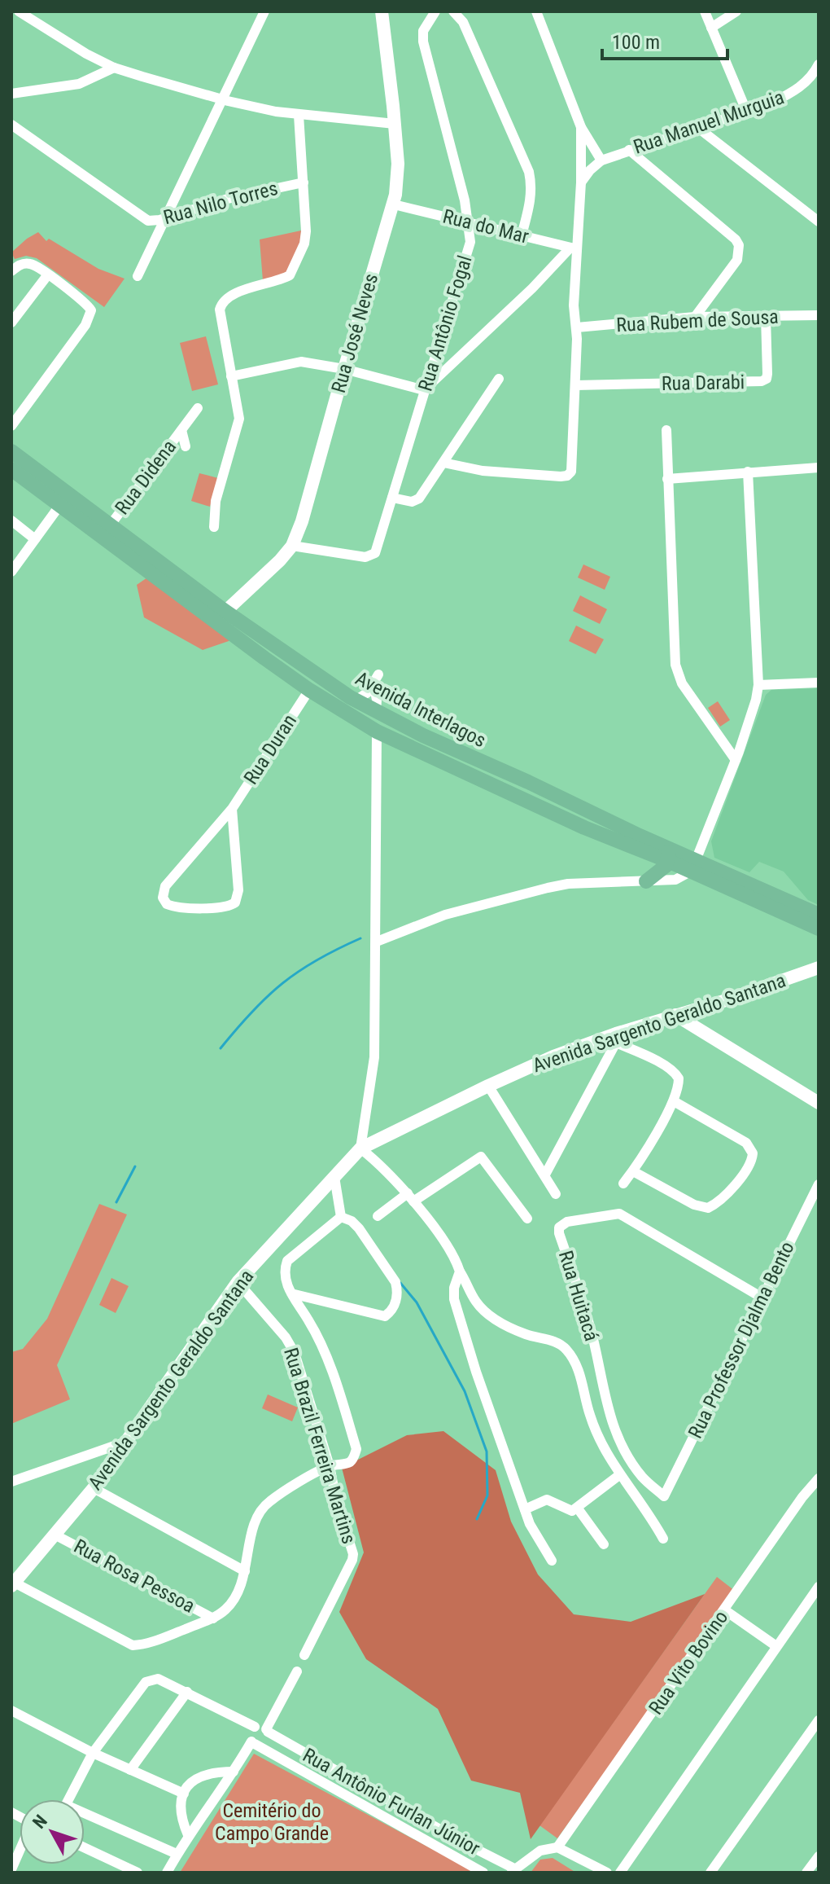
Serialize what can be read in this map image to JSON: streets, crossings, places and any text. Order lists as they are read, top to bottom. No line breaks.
{"streets":{"main road":["Avenida Interlagos"],"street":["Rua Manuel Murguia","Rua Nilo Torres","Rua do Mar","Rua Rubem de Sousa","Rua Antônio Fogal","Rua José Neves","Rua Darabi","Rua Didena","Rua Duran","Avenida Sargento Geraldo Santana","Rua Huitacá","Rua Professor Djalma Bento","Rua Brazil Ferreira Martins","Rua Rosa Pessoa","Rua Vito Bovino","Rua Antônio Furlan Júnior"]},"crossings":[["Rua do Mar","Rua Antônio Fogal"],["Rua do Mar","Rua José Neves"],["Rua Rubem de Sousa","Rua Darabi"],["Rua Antônio Fogal","Rua José Neves"],["Rua José Neves","Avenida Interlagos"],["Rua Didena","Avenida Interlagos"],["Avenida Interlagos","Rua Duran"],["Avenida Sargento Geraldo Santana","Rua Brazil Ferreira Martins"],["Avenida Sargento Geraldo Santana","Rua Rosa Pessoa"],["Rua Huitacá","Rua Professor Djalma Bento"],["Rua Vito Bovino","Rua Antônio Furlan Júnior"]],"parks":["Cemitério do Campo Grande"],"scale_bar":"100 m","north":"top left"}
